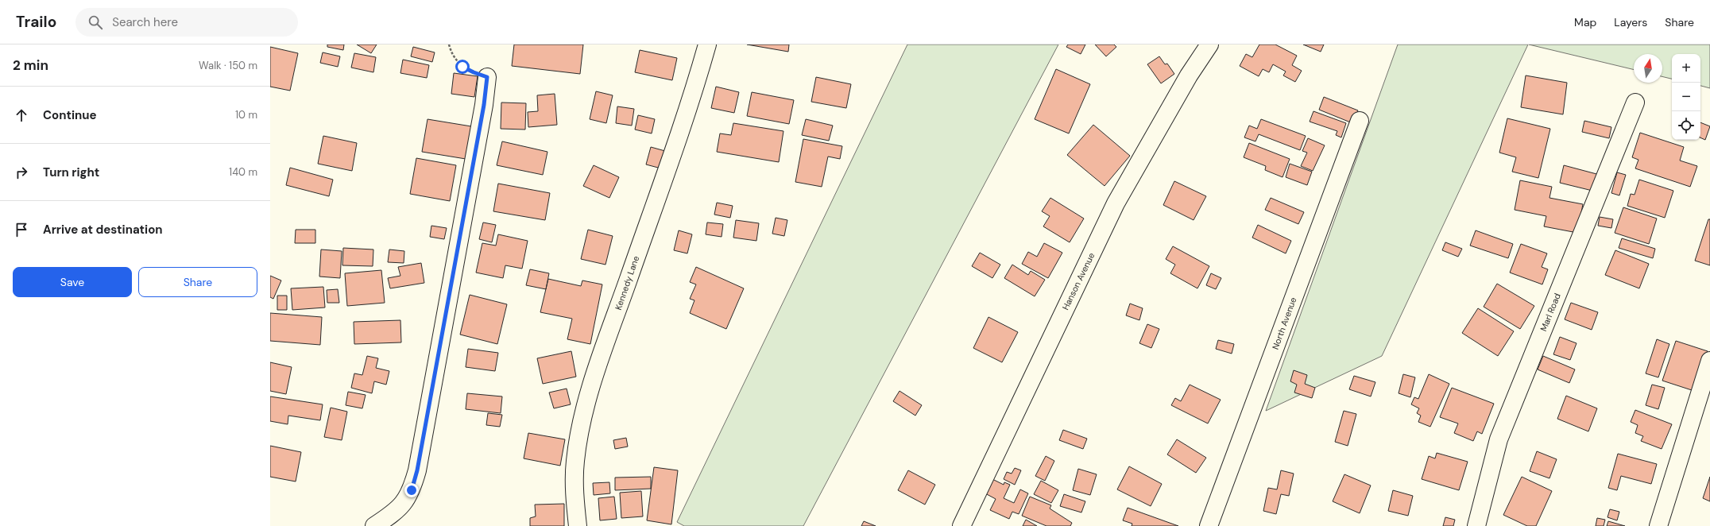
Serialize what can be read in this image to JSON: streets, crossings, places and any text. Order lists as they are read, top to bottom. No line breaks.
{"streets":{"street":["Hanson Avenue","Kennedy Lane","Marl Road","North Avenue"]},"north":"top","page":{"header":"Trailo","search":"Search here","nav":["Map","Layers","Share"],"heading":["2 min","Walk · 150 m"],"map_buttons":["+","−"],"list":[["Continue","10 m"],["Turn right","140 m"],"Arrive at destination"],"buttons":["Save","Share"]}}
